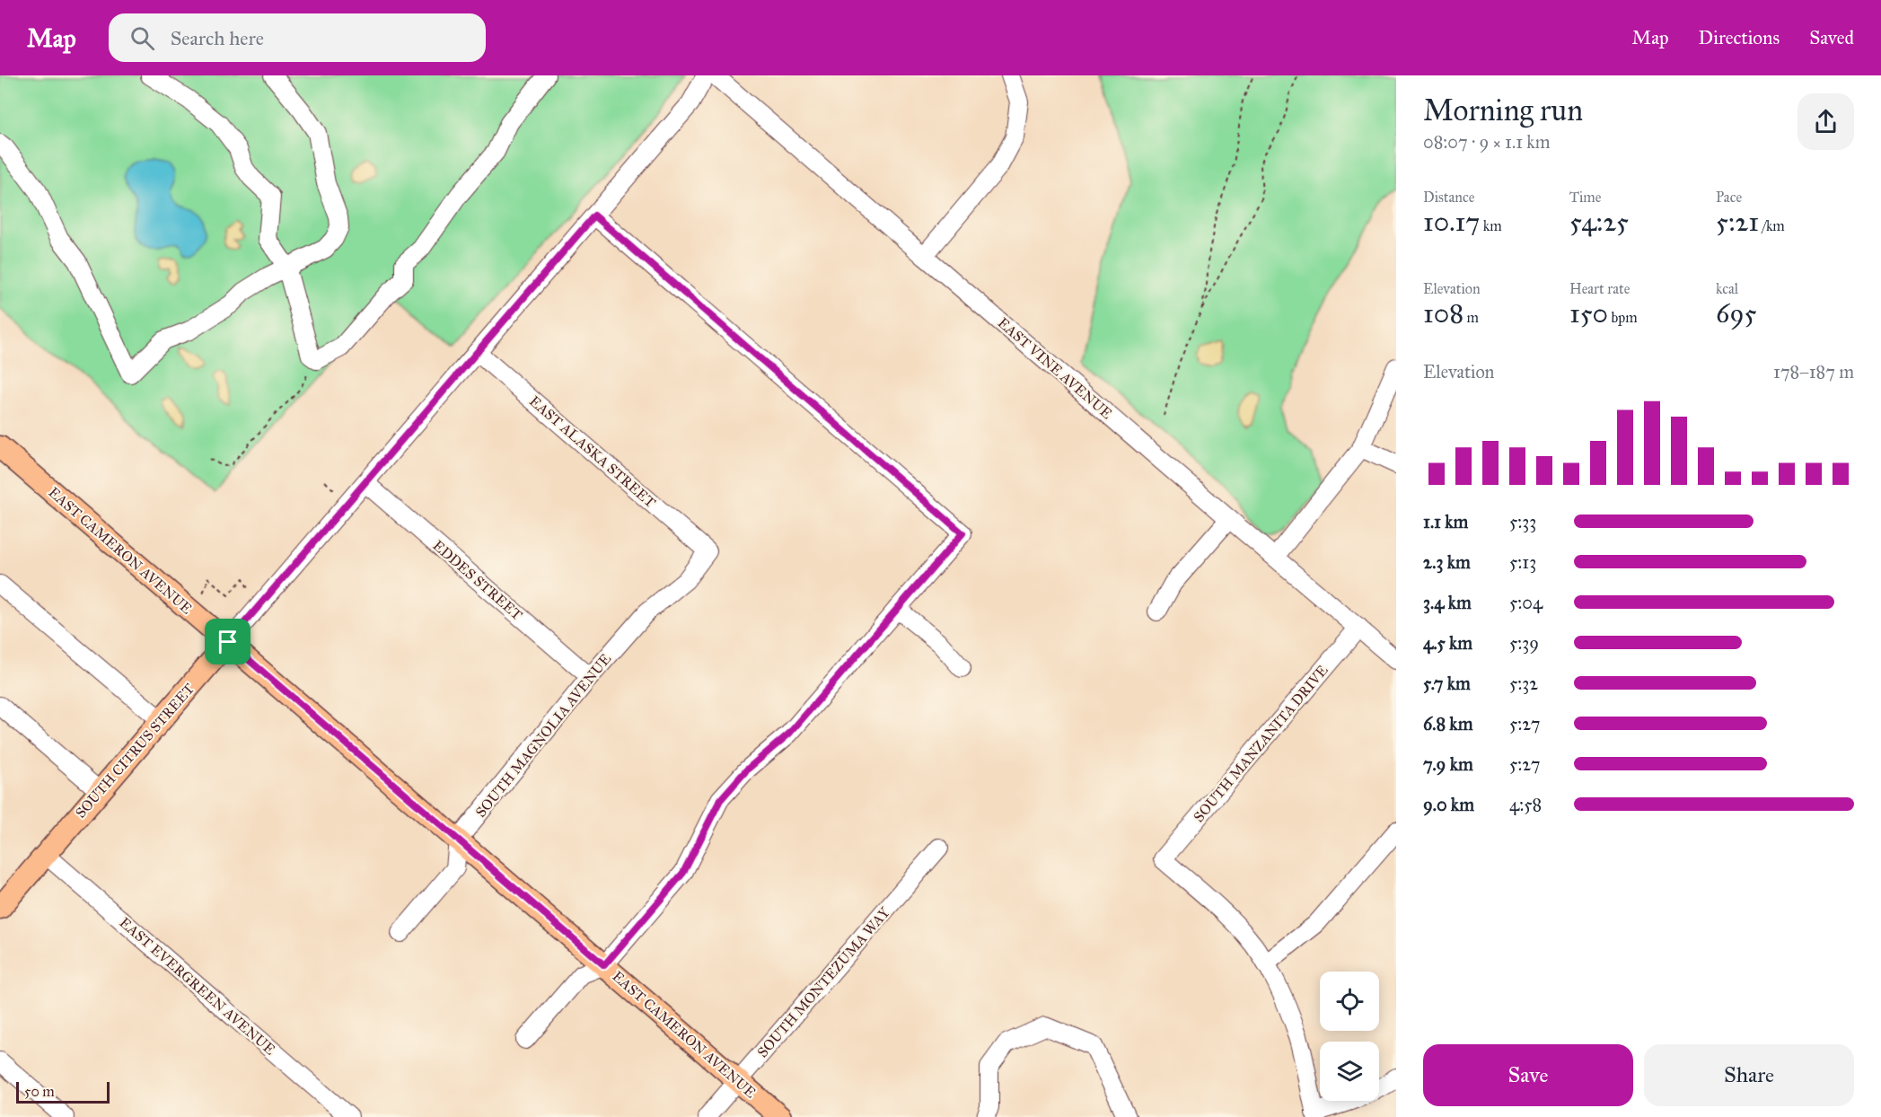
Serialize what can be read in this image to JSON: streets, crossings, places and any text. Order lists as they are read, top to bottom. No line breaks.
{"streets":{"main road":["EAST CAMERON AVENUE","SOUTH CITRUS STREET"],"street":["EAST VINE AVENUE","EAST ALASKA STREET","EDDES STREET","SOUTH MAGNOLIA AVENUE","SOUTH MANZANITA DRIVE","SOUTH MONTEZUMA WAY","EAST EVERGREEN AVENUE"]},"crossings":[["EAST VINE AVENUE","SOUTH MANZANITA DRIVE"],["EAST ALASKA STREET","SOUTH MAGNOLIA AVENUE"],["EAST ALASKA STREET","SOUTH CITRUS STREET"],["EAST CAMERON AVENUE","SOUTH MAGNOLIA AVENUE"],["EAST CAMERON AVENUE","SOUTH CITRUS STREET"],["EAST CAMERON AVENUE","SOUTH MONTEZUMA WAY"],["EDDES STREET","SOUTH MAGNOLIA AVENUE"],["EDDES STREET","SOUTH CITRUS STREET"],["SOUTH CITRUS STREET","EAST EVERGREEN AVENUE"]],"scale_bar":"50 m","page":{"header":"Map","search":"Search here","nav":["Map","Directions","Saved"],"heading":["Morning run","08:07 · 9 × 1.1 km"],"stats":[["Distance","10.17 km"],["Time","54:25"],["Pace","5:21 /km"],["Elevation","108 m"],["Heart rate","150 bpm"],["kcal","695"]],"chart":["Elevation","178–187 m"],"list":[{"name":"1.1 km","note":"5:33"},{"name":"2.3 km","note":"5:13"},{"name":"3.4 km","note":"5:04"},{"name":"4.5 km","note":"5:39"},{"name":"5.7 km","note":"5:32"},{"name":"6.8 km","note":"5:27"},{"name":"7.9 km","note":"5:27"},{"name":"9.0 km","note":"4:58"}],"buttons":["Save","Share"],"scale":"50 m"}}
